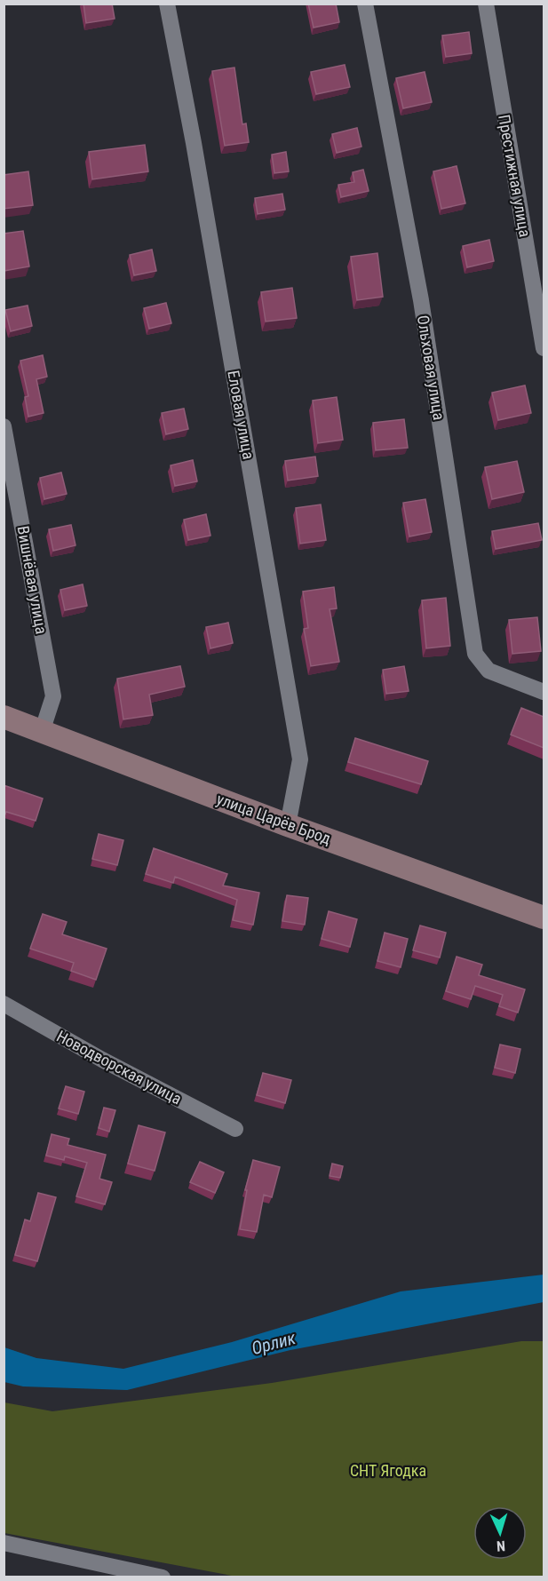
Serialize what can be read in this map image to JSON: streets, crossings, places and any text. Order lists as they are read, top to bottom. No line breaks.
{"streets":{"street":["Престижная улица","Ольховая улица","Еловая улица","Вишнёвая улица","улица Царёв Брод","Новодворская улица"]},"crossings":[["Еловая улица","улица Царёв Брод"],["Вишнёвая улица","улица Царёв Брод"]],"water":["Орлик"],"parks":["СНТ Ягодка"],"north":"bottom"}
